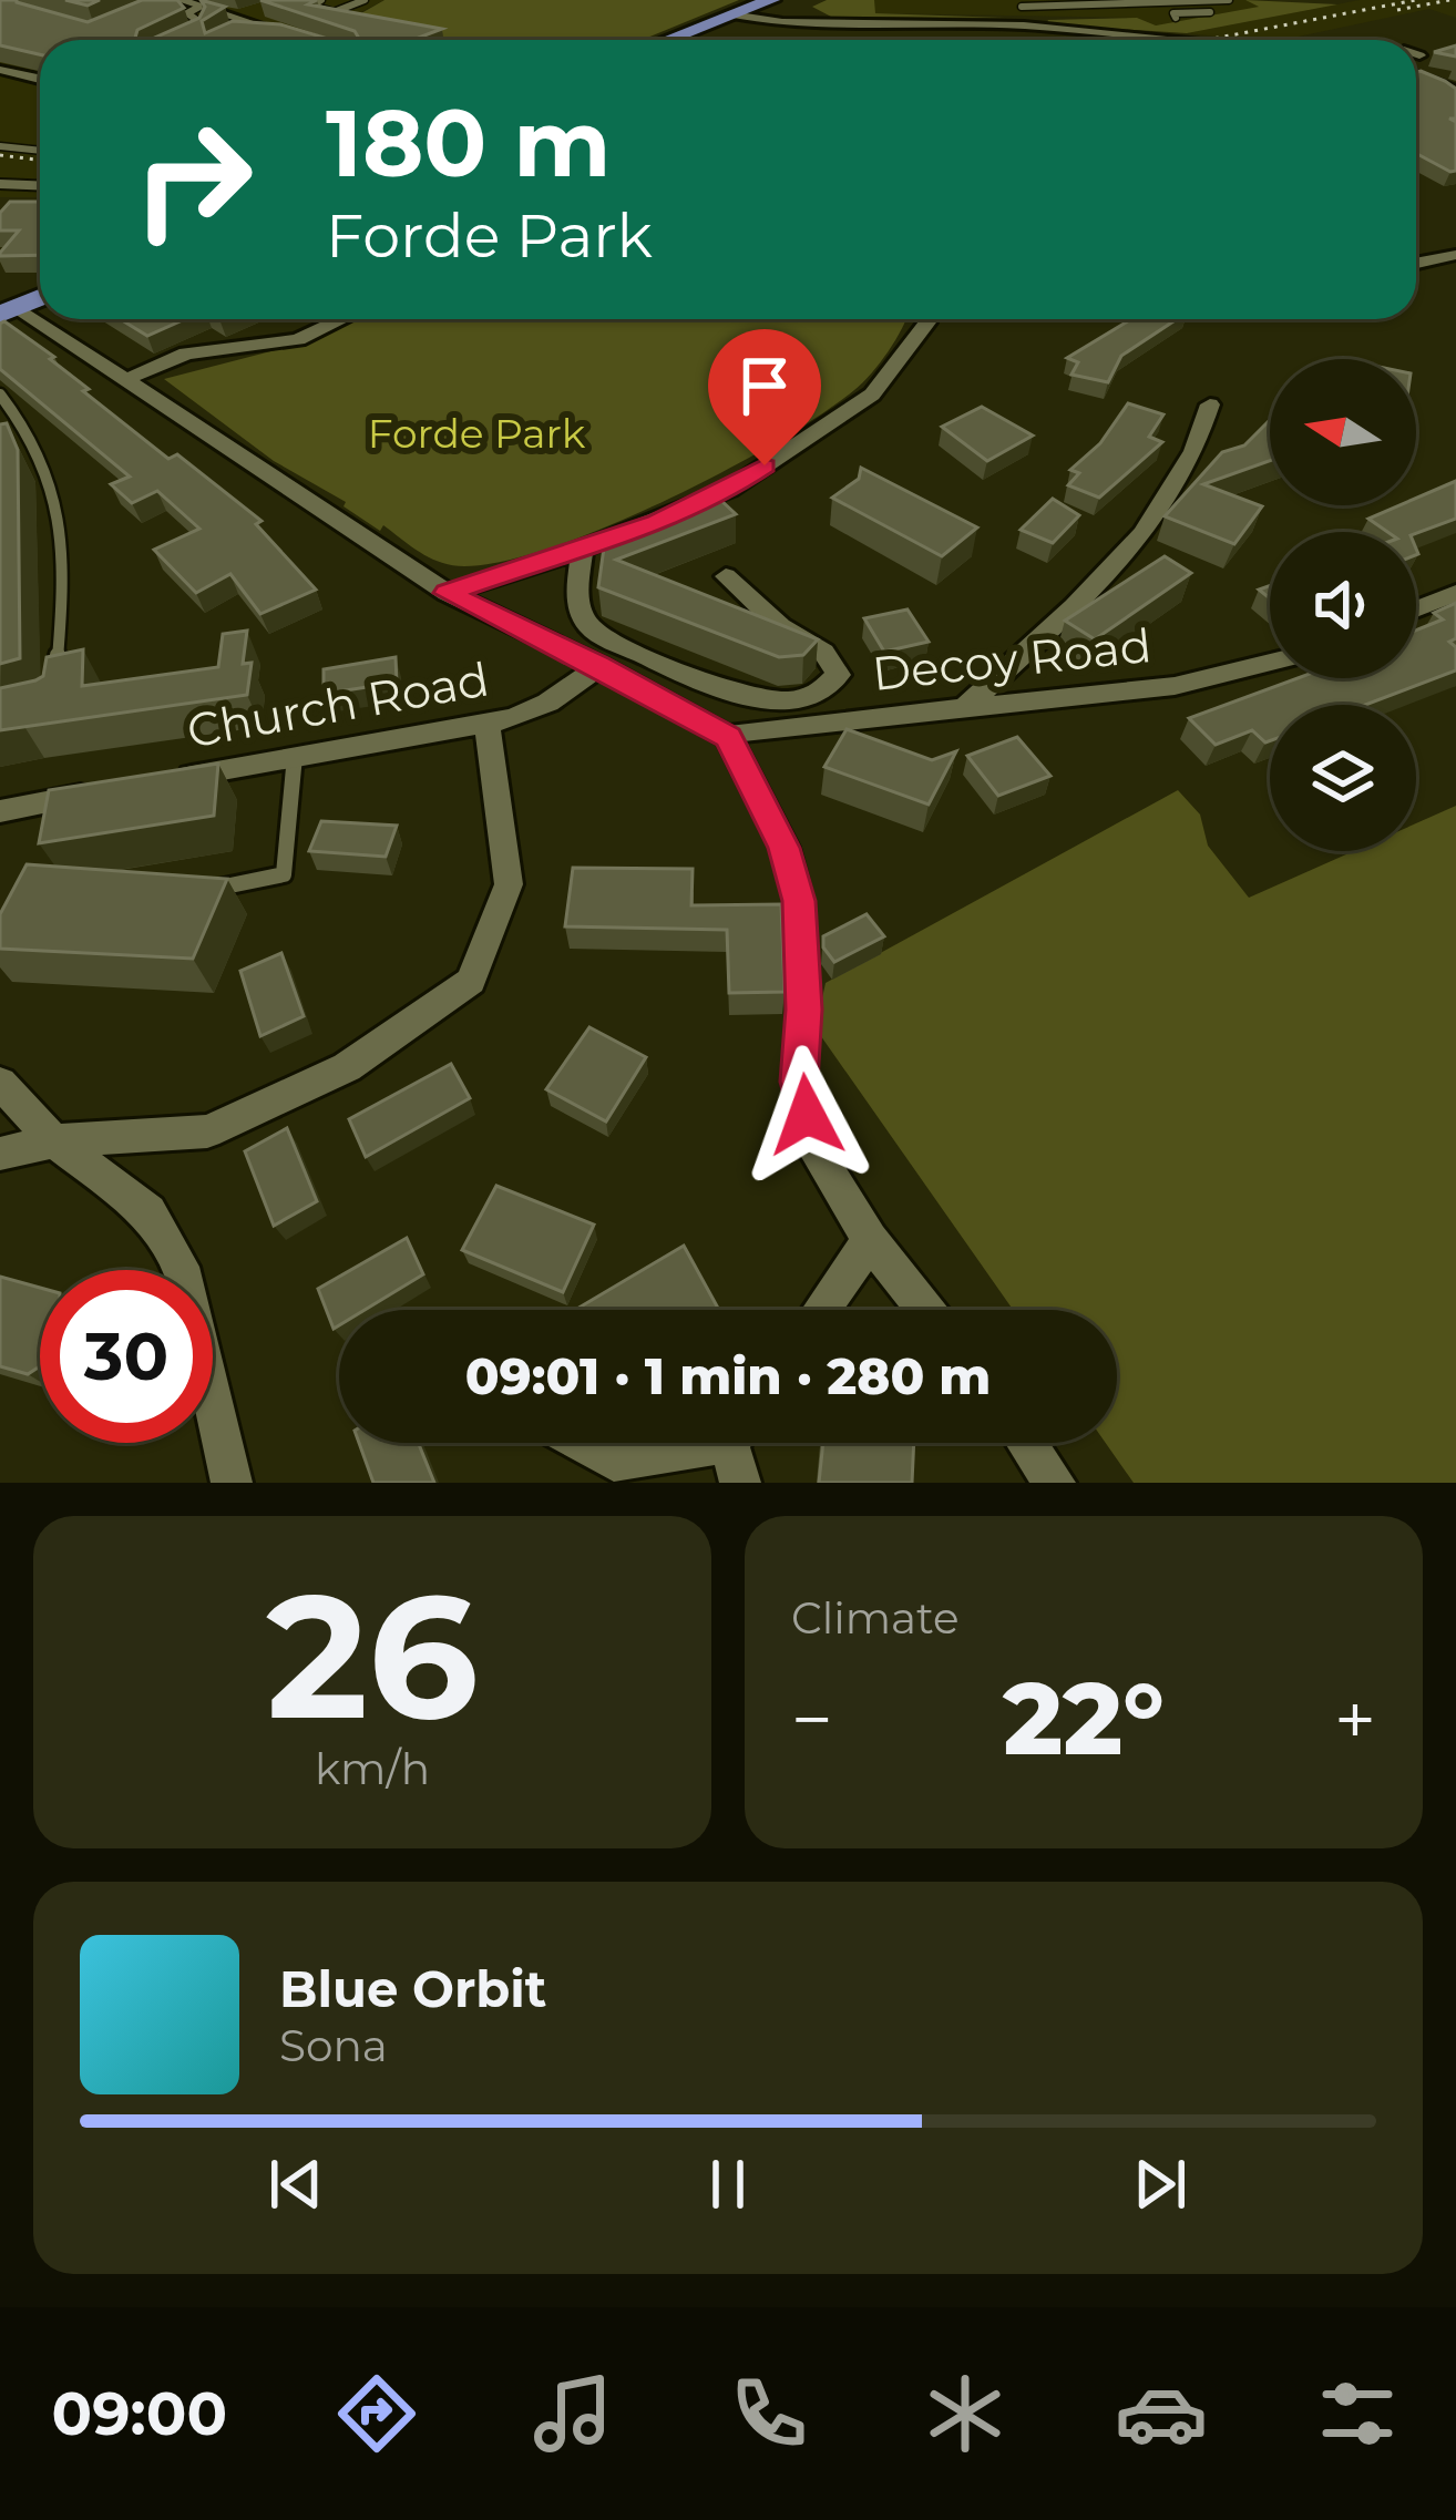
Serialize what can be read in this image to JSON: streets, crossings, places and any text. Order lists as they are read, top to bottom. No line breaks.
{"streets":{"street":["Decoy Road","Church Road"]},"parks":["Forde Park"],"north":"left","page":{"turn":["180 m","Forde Park"],"limit":"30","trip":"09:01 · 1 min · 280 m","tile":[["26","km/h"],"Climate"],"heat":["−","22°","+"],"song":["Blue Orbit","Sona"],"tabs":"09:00"}}
